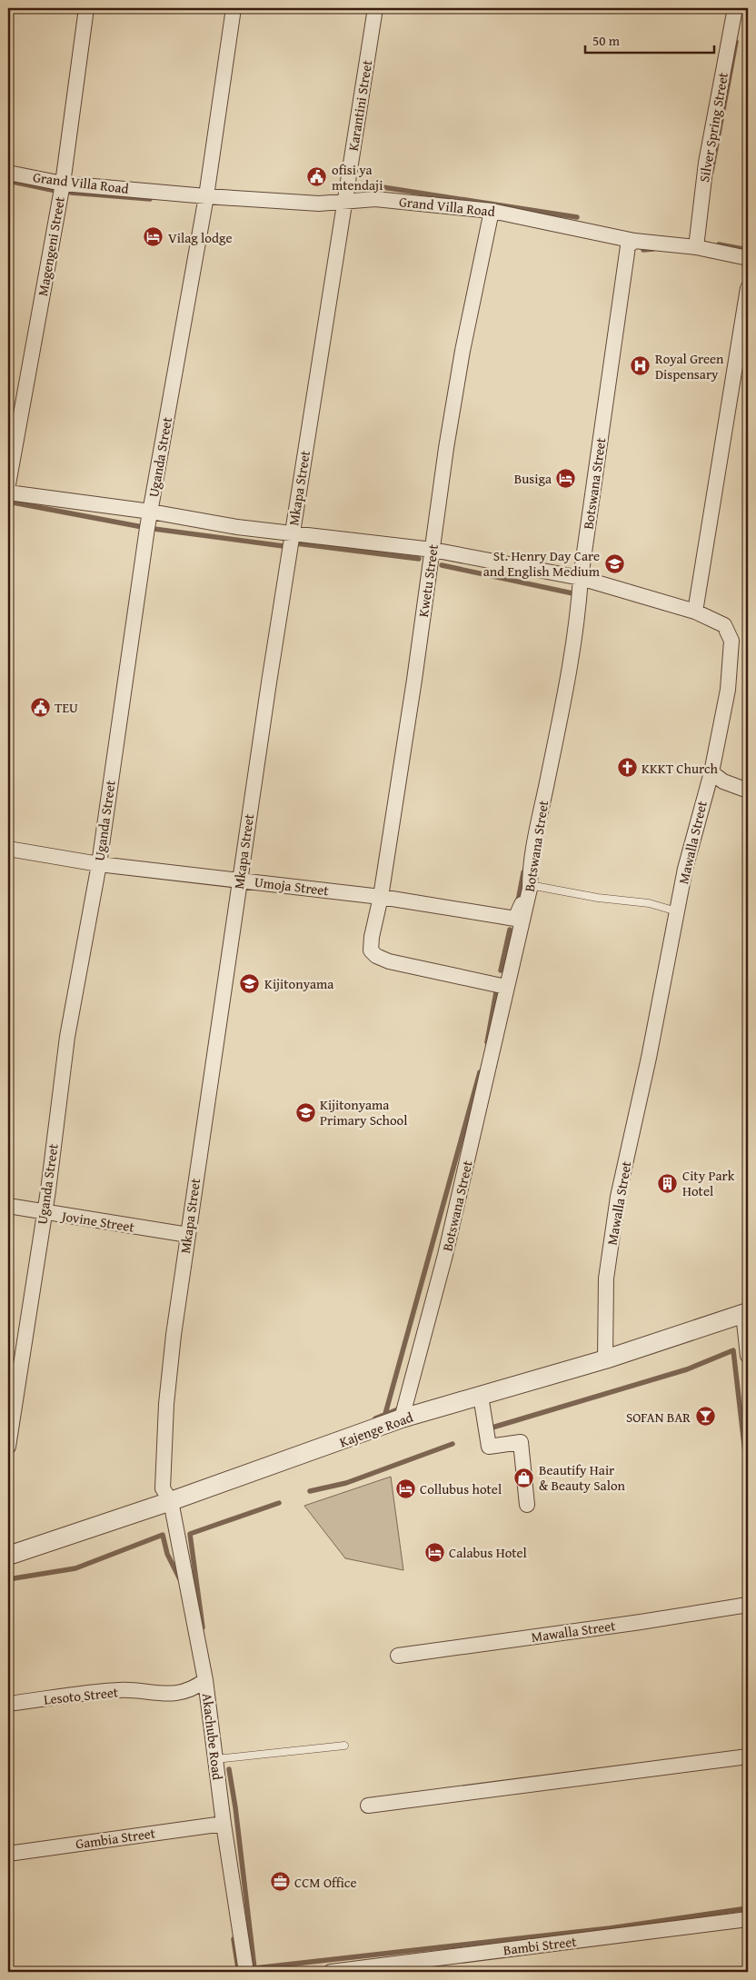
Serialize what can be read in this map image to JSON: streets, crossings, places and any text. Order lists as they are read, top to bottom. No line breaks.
{"streets":{"street":["Karantini Street","Silver Spring Street","Grand Villa Road","Magengeni Street","Uganda Street","Botswana Street","Mkapa Street","Kwetu Street","Mawalla Street","Umoja Street","Jovine Street","Kajenge Road","Lesoto Street","Akachube Road","Gambia Street","Bambi Street"]},"crossings":[["Karantini Street","Grand Villa Road"],["Karantini Street","Mkapa Street"],["Silver Spring Street","Grand Villa Road"],["Grand Villa Road","Magengeni Street"],["Grand Villa Road","Uganda Street"],["Grand Villa Road","Botswana Street"],["Grand Villa Road","Mkapa Street"],["Grand Villa Road","Kwetu Street"],["Uganda Street","Mawalla Street"],["Uganda Street","Umoja Street"],["Uganda Street","Jovine Street"],["Botswana Street","Kwetu Street"],["Botswana Street","Mawalla Street"],["Botswana Street","Umoja Street"],["Botswana Street","Kajenge Road"],["Mkapa Street","Mawalla Street"],["Mkapa Street","Umoja Street"],["Mkapa Street","Jovine Street"],["Mkapa Street","Kajenge Road"],["Mkapa Street","Akachube Road"],["Kwetu Street","Mawalla Street"],["Kwetu Street","Umoja Street"],["Mawalla Street","Kajenge Road"],["Kajenge Road","Akachube Road"],["Lesoto Street","Akachube Road"],["Akachube Road","Gambia Street"]],"places":{"public building":["ofisi ya mtendaji","TEU"],"hotel":["Vilag lodge","Busiga","Collubus hotel","Calabus Hotel"],"hospital":["Royal Green Dispensary"],"school or university":["St. Henry Day Care and English Medium","Kijitonyama","Kijitonyama Primary School"],"church":["KKKT Church"],"building":["City Park Hotel"],"bar":["SOFAN BAR"],"shop":["Beautify Hair & Beauty Salon"],"office":["CCM Office"]},"scale_bar":"50 m"}
